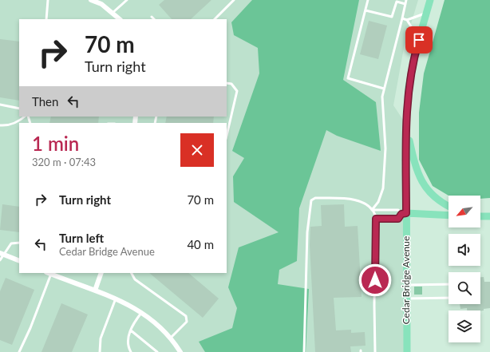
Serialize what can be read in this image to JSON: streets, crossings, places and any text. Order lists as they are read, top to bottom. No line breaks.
{"streets":{"main road":["Cedar Bridge Avenue"]},"north":"bottom left","page":{"turn":["70 m","Turn right"],"then":"Then","heading":["1 min","320 m · 07:43"],"list":[{"name":"Turn right","value":"70 m"},{"name":"Turn left","note":"Cedar Bridge Avenue","value":"40 m"}]}}
